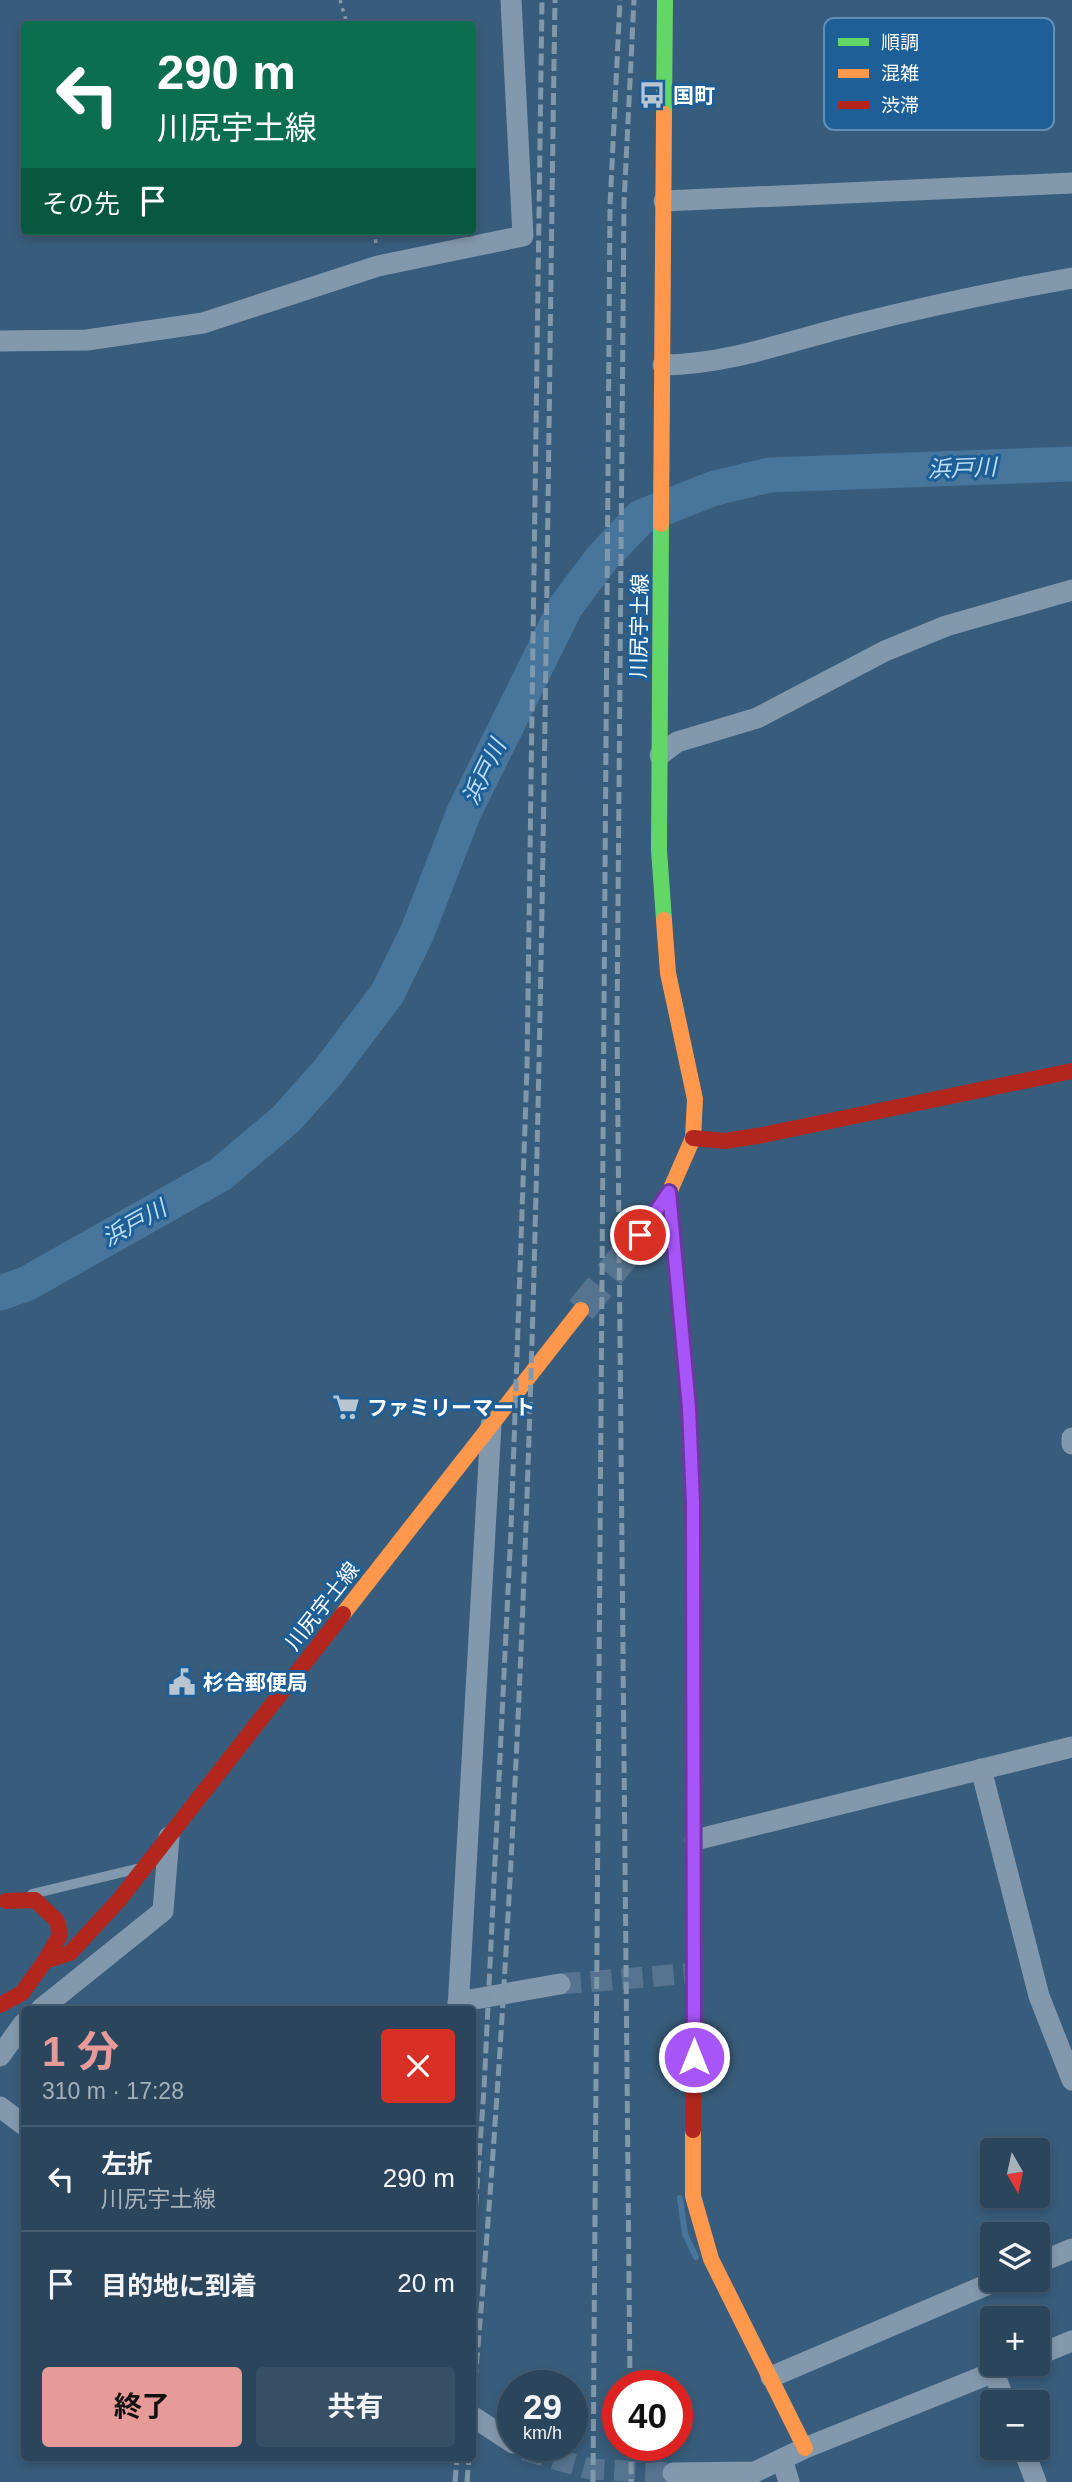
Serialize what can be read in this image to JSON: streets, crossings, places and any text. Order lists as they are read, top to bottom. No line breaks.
{"streets":{"main road":["川尻宇土線"]},"water":["浜戸川"],"places":{"bus stop":["国町"],"supermarket":["ファミリーマート"],"public building":["杉合郵便局"]},"legend":["順調","混雑","渋滞"],"north":"bottom","page":{"turn":["290 m","川尻宇土線"],"then":"その先","heading":["1 分","310 m · 17:28"],"list":[{"name":"左折","note":"川尻宇土線","value":"290 m"},{"name":"目的地に到着","value":"20 m"}],"map_buttons":["+","−"],"buttons":["終了","共有"],"speed":"29 km/h","limit":"40"}}
